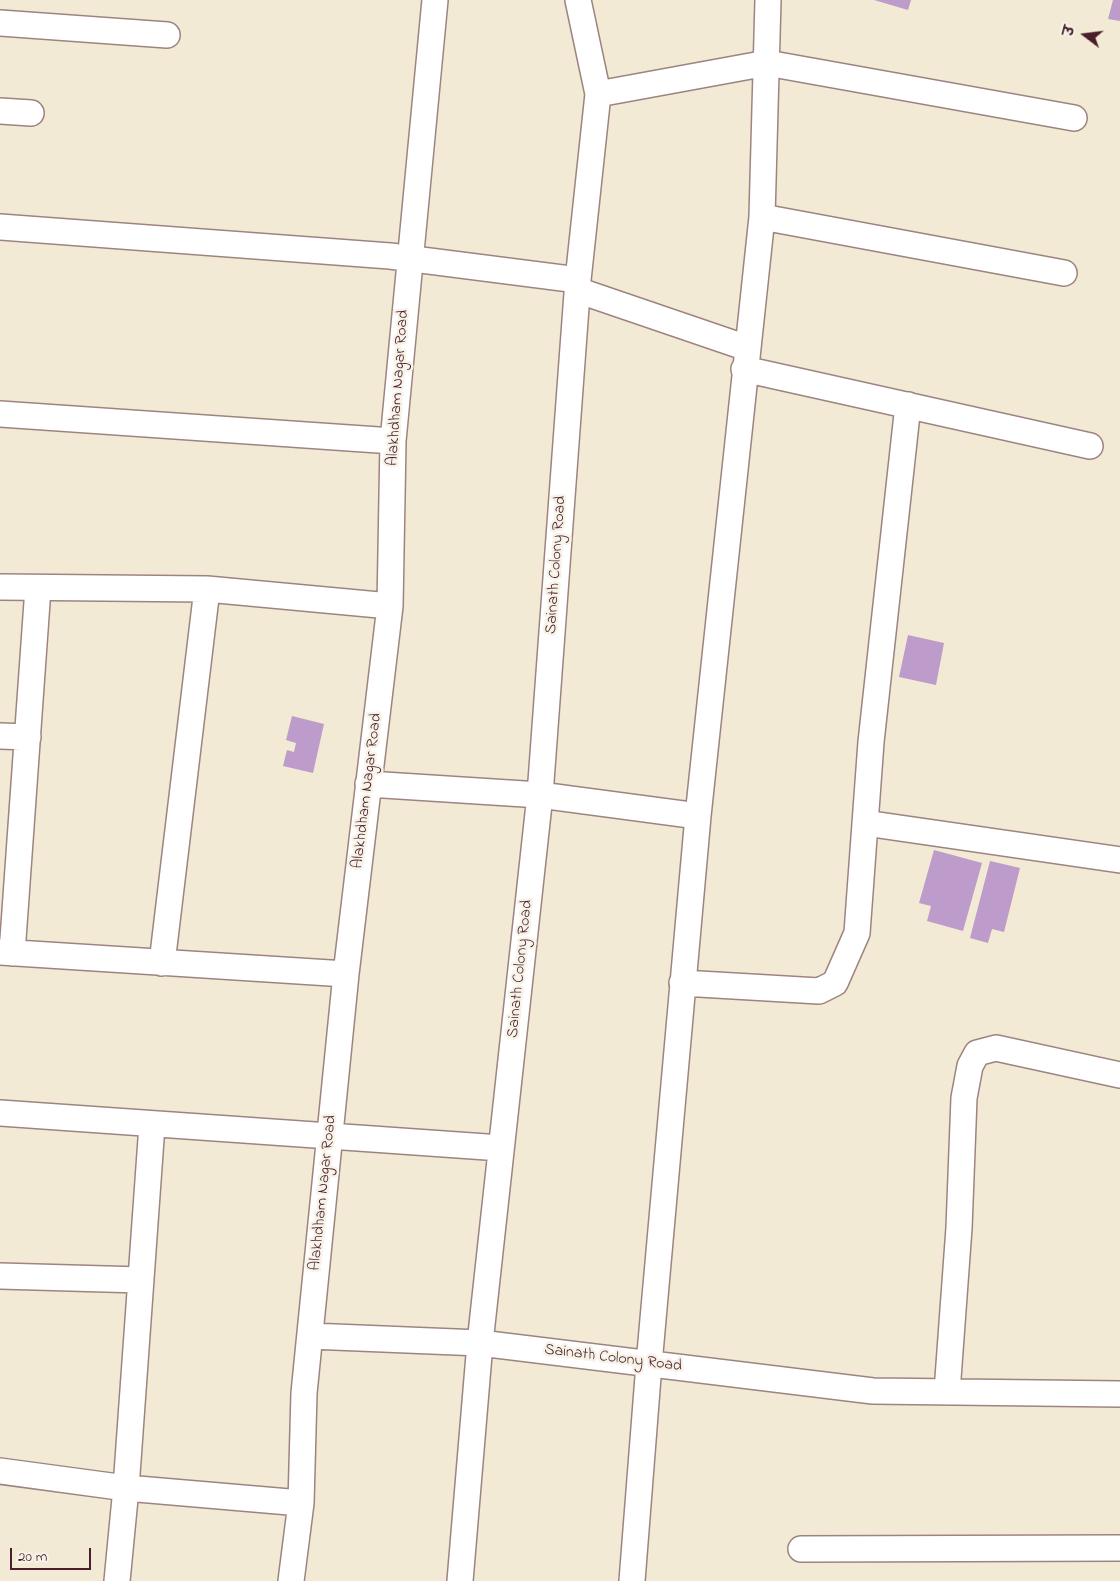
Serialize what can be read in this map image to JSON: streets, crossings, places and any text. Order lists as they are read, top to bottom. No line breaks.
{"streets":{"street":["Alakhdham Nagar Road","Sainath Colony Road"]},"scale_bar":"20 m","north":"left"}
